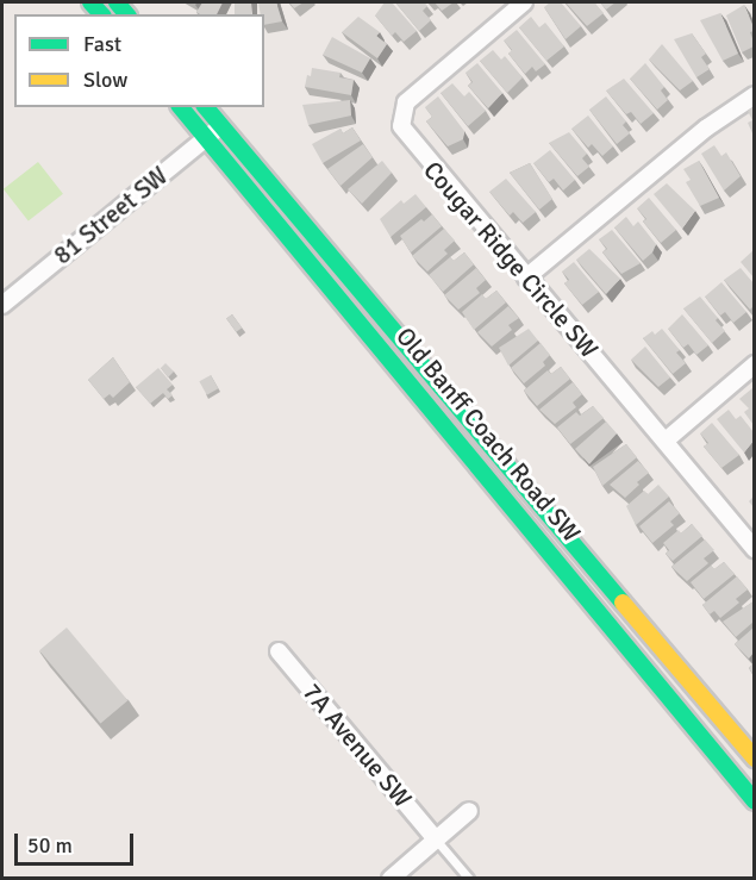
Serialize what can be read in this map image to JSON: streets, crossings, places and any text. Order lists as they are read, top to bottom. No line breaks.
{"streets":{"main road":["Old Banff Coach Road SW"],"street":["81 Street SW","Cougar Ridge Circle SW","7A Avenue SW"]},"crossings":[["81 Street SW","Old Banff Coach Road SW"]],"legend":["Fast","Slow"],"scale_bar":"50 m"}
